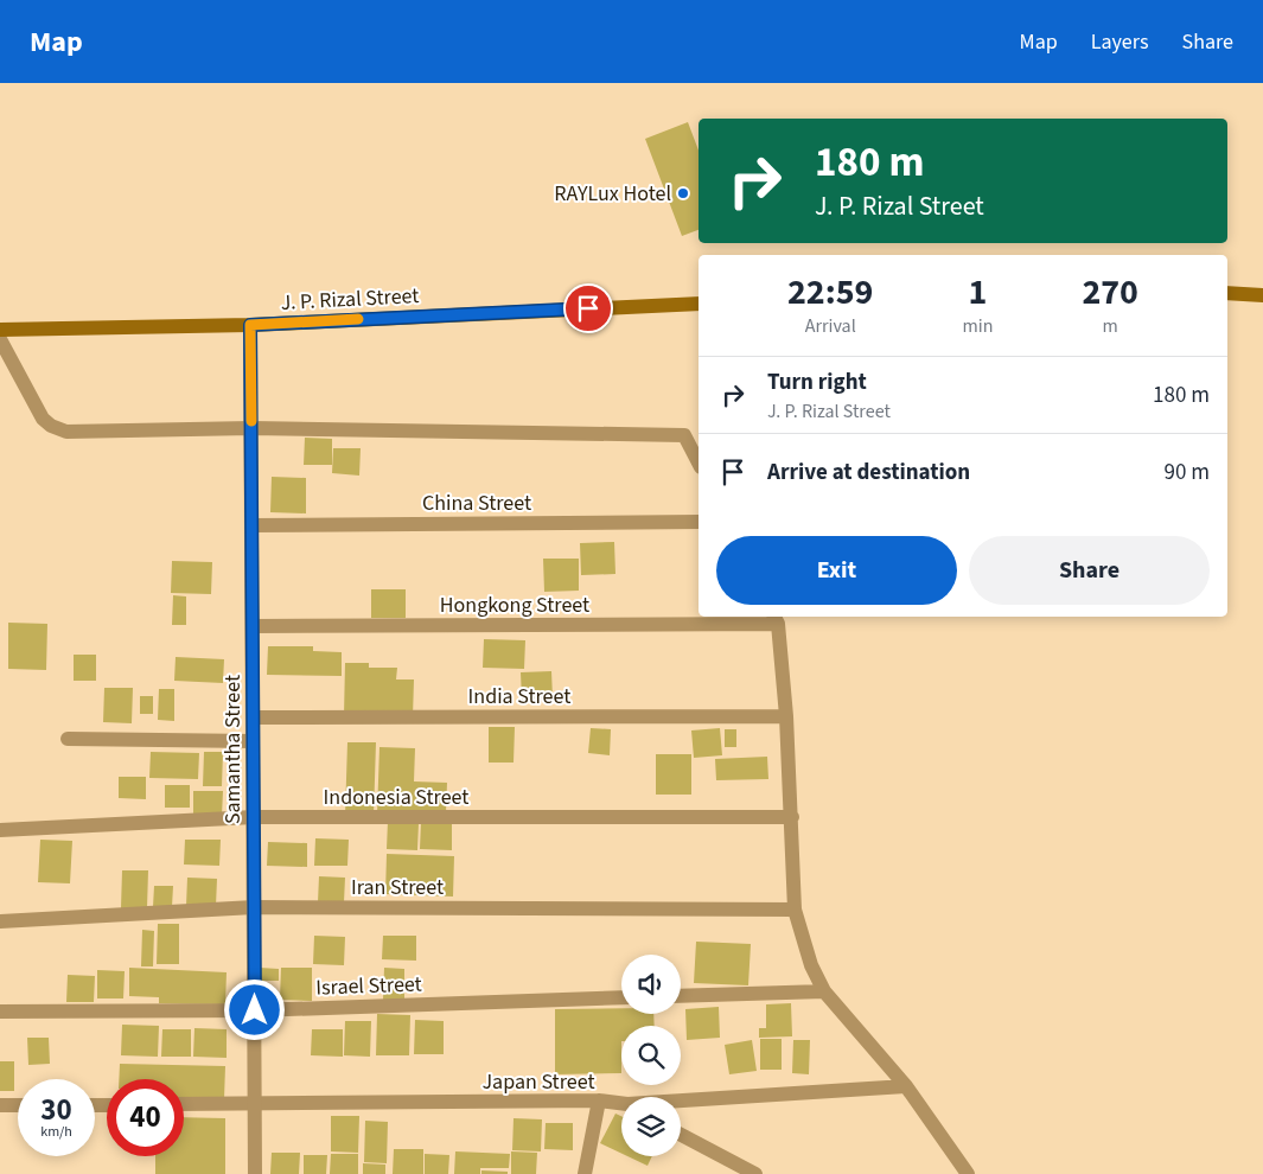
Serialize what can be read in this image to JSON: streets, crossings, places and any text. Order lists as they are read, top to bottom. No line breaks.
{"streets":{"main road":["J. P. Rizal Street"],"street":["China Street","Hongkong Street","India Street","Samantha Street","Indonesia Street","Iran Street","Israel Street","Japan Street"]},"crossings":[["J. P. Rizal Street","Samantha Street"],["China Street","Samantha Street"],["Hongkong Street","Samantha Street"],["India Street","Samantha Street"],["Samantha Street","Indonesia Street"],["Samantha Street","Iran Street"],["Samantha Street","Israel Street"],["Samantha Street","Japan Street"]],"places":["RAYLux Hotel"],"page":{"header":"Map","nav":["Map","Layers","Share"],"turn":["180 m","J. P. Rizal Street"],"eta":["22:59","Arrival","1","min","270","m"],"list":[{"name":"Turn right","note":"J. P. Rizal Street","value":"180 m"},{"name":"Arrive at destination","value":"90 m"}],"buttons":["Exit","Share"],"speed":"30 km/h","limit":"40"}}
